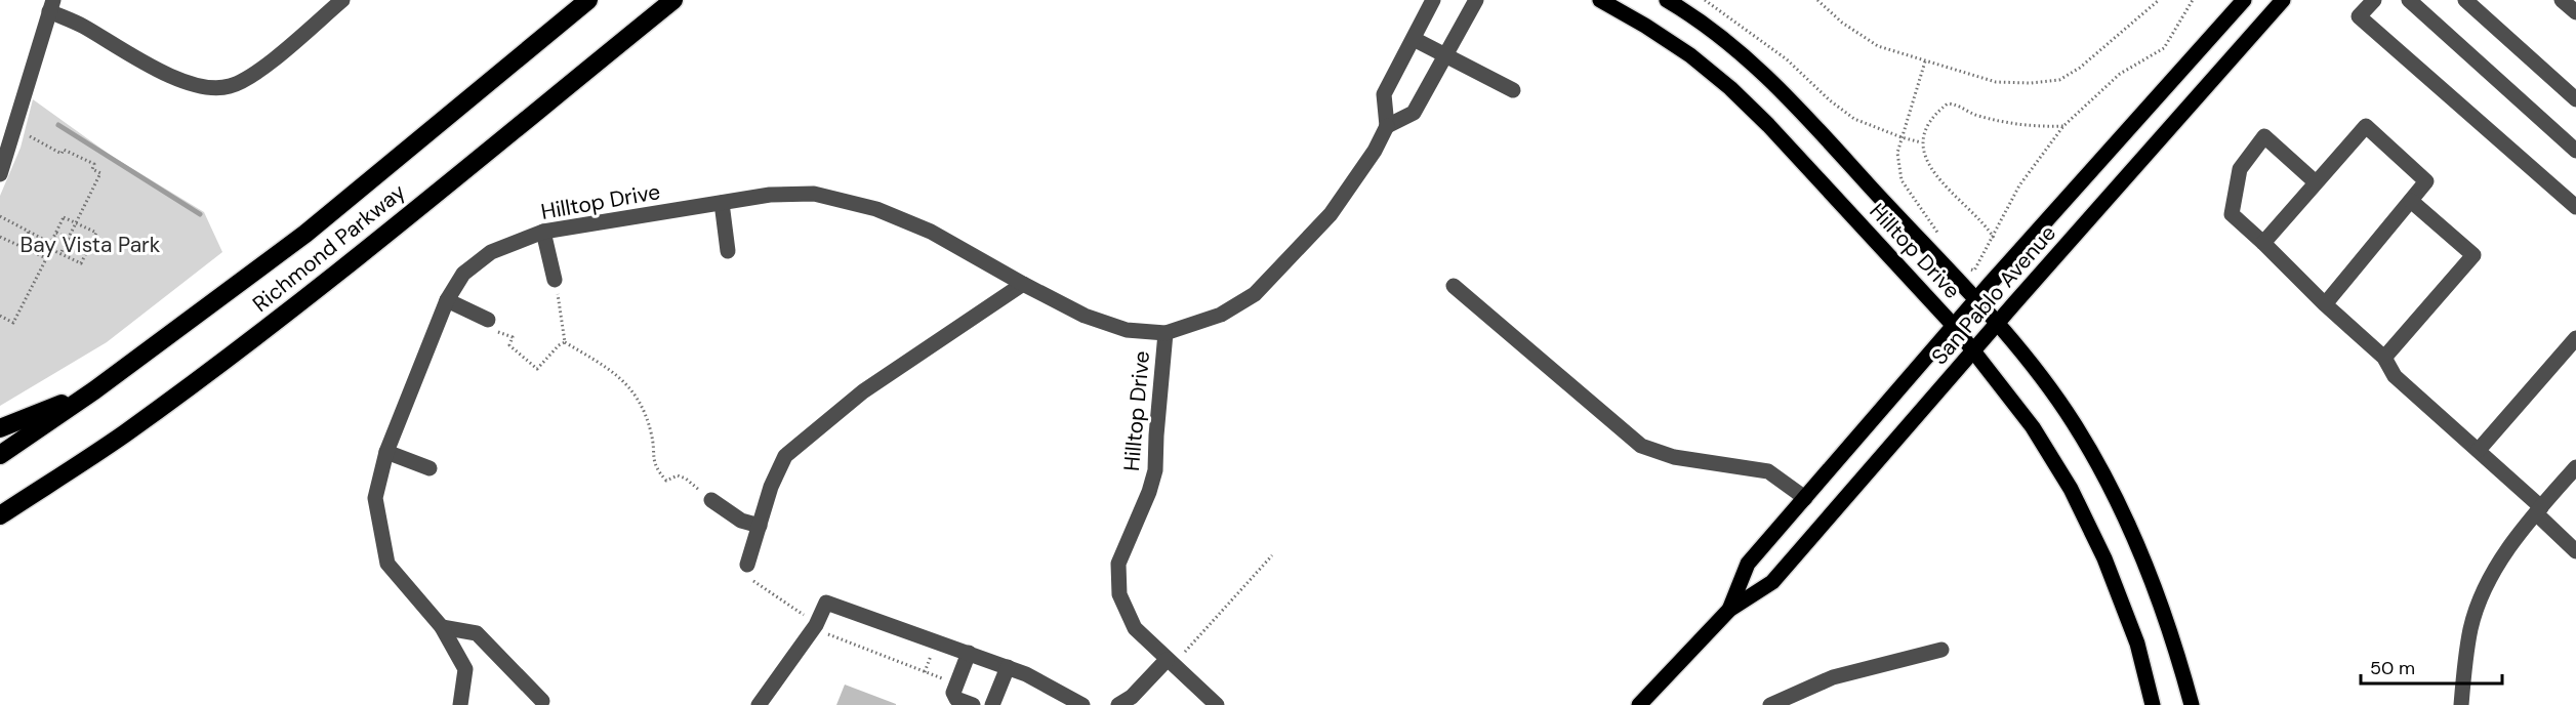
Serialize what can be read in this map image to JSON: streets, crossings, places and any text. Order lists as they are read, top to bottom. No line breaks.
{"streets":{"highway":["Richmond Parkway"],"main road":["Hilltop Drive","San Pablo Avenue"]},"crossings":[["Hilltop Drive","San Pablo Avenue"]],"parks":["Bay Vista Park"],"scale_bar":"50 m"}
